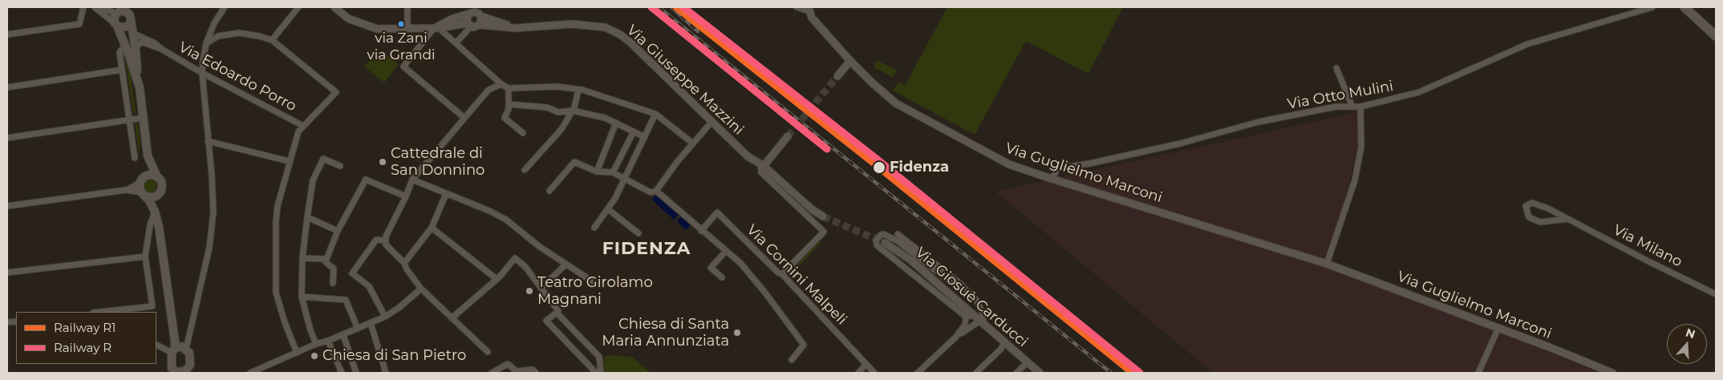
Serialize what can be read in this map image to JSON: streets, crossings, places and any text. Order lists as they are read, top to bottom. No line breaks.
{"streets":{"street":["Via Edoardo Porro","Via Giuseppe Mazzini","Via Otto Mulini","Via Guglielmo Marconi","Via Milano","Via Cornini Malpeli","Via Giosuè Carducci"]},"crossings":[["Via Otto Mulini","Via Guglielmo Marconi"]],"districts":["FIDENZA"],"places":["via Zani via Grandi","Cattedrale di San Donnino","Fidenza","Teatro Girolamo Magnani","Chiesa di Santa Maria Annunziata","Chiesa di San Pietro"],"lines":["rail line R1","rail line R"],"legend":["Railway R1","Railway R"],"north":"top"}
